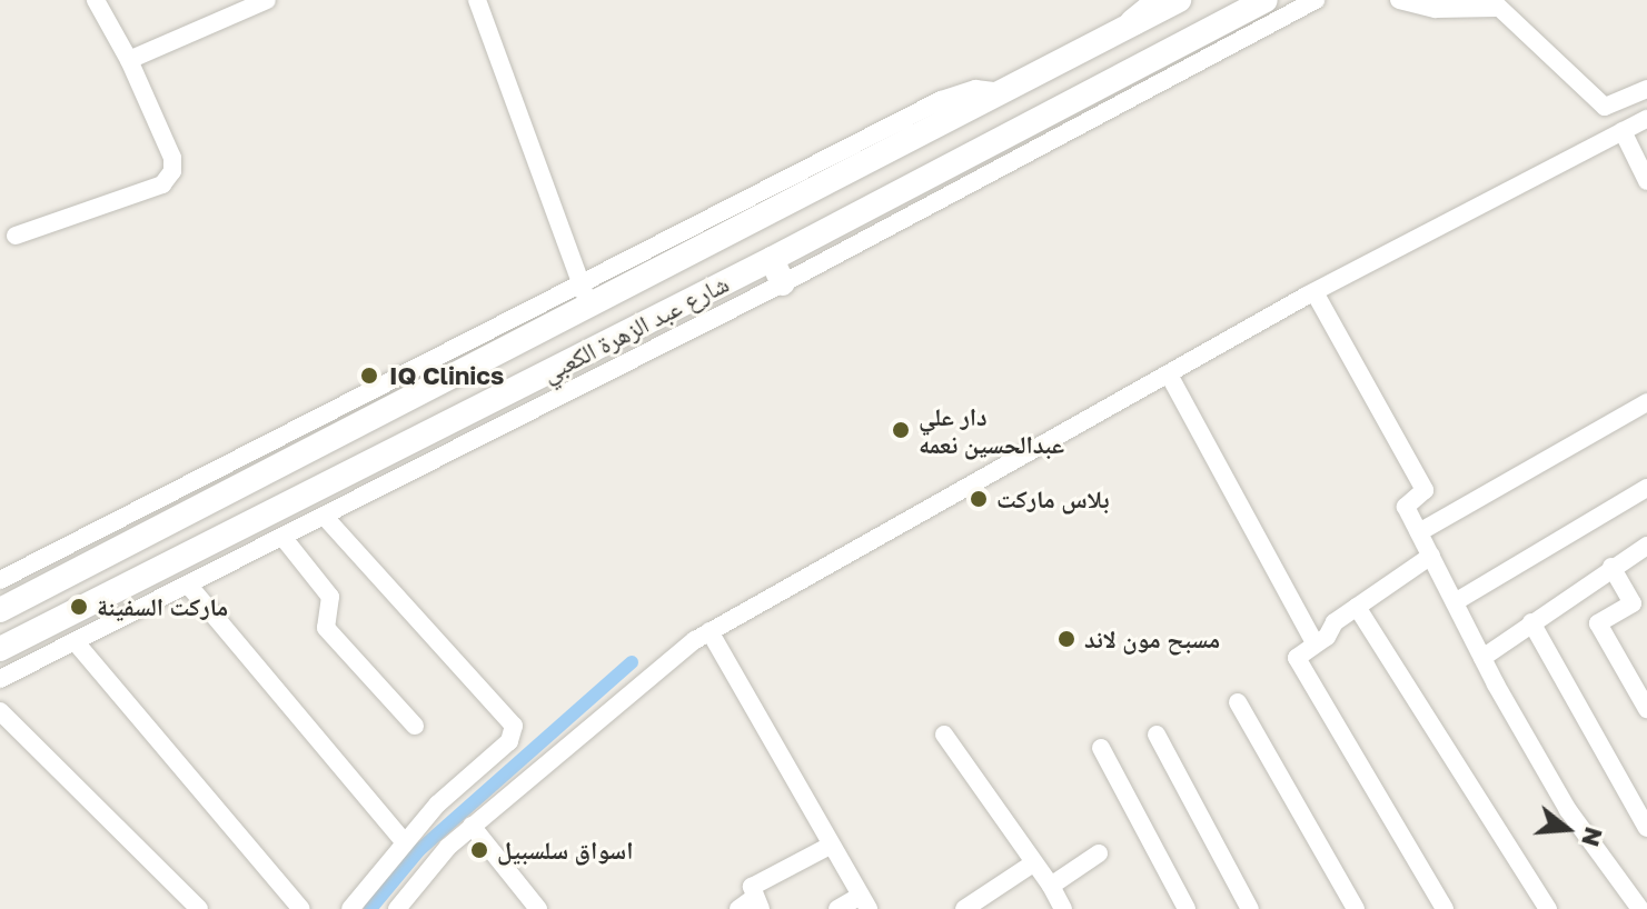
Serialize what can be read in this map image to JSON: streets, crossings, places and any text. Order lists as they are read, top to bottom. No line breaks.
{"streets":{"main road":["شارع عبد الزهرة الكعبي"]},"places":["IQ Clinics","دار علي عبدالحسين نعمه","بلاس ماركت","ماركت السفينة","مسبح مون لاند","اسواق سلسبيل"],"north":"right"}
